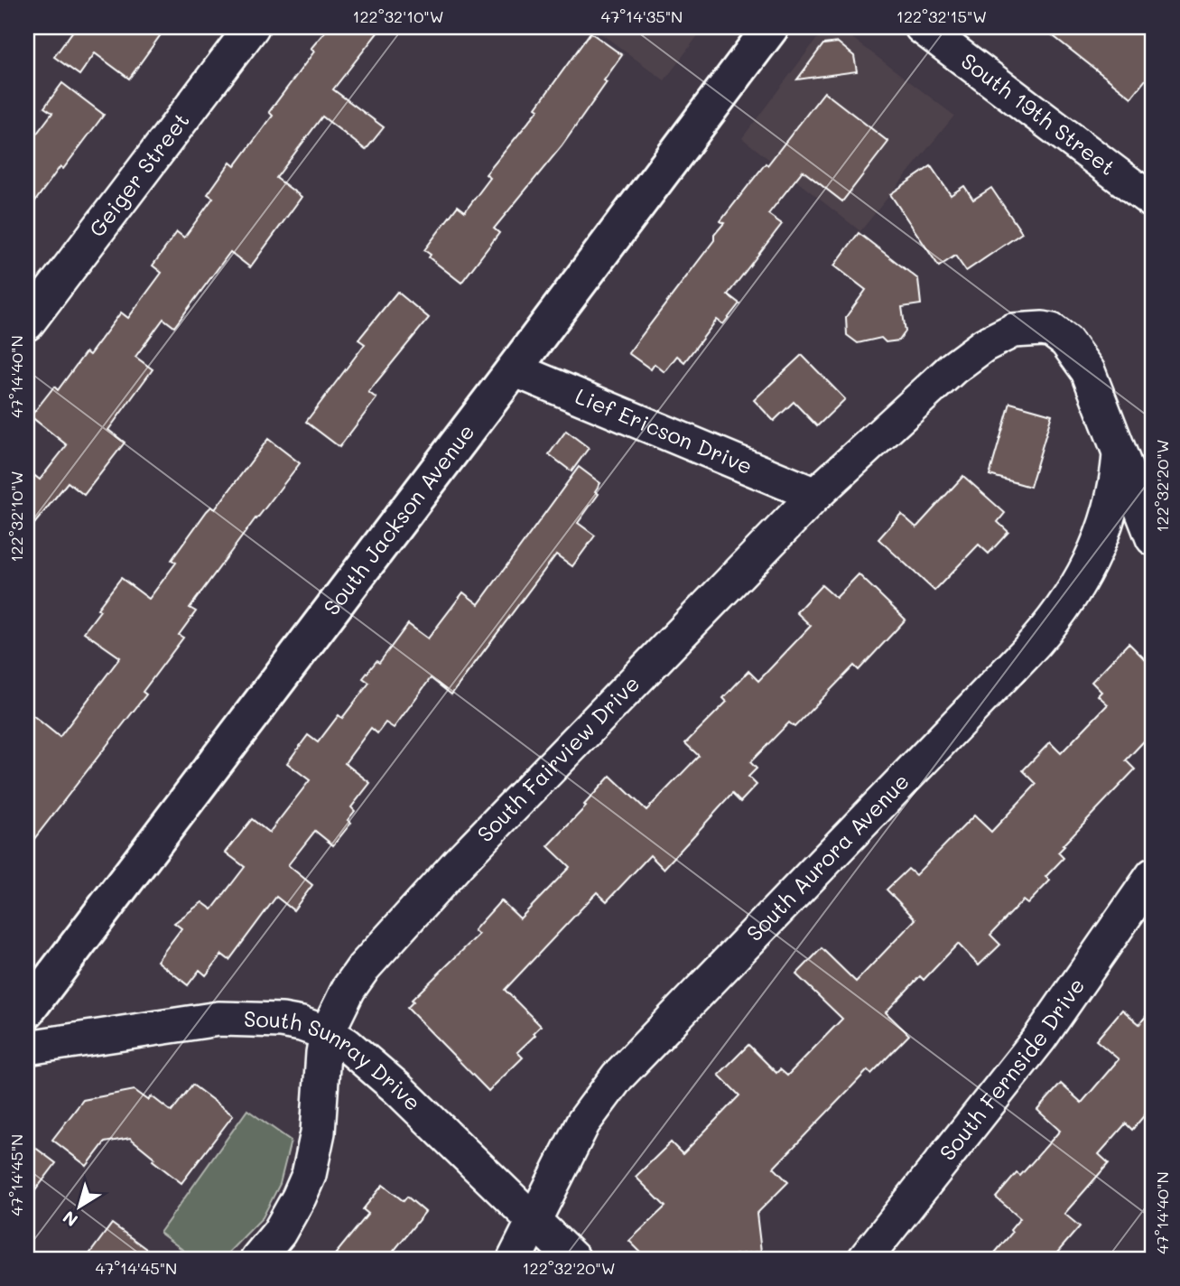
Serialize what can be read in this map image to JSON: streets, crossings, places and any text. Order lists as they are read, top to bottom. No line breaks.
{"streets":{"main road":["South Jackson Avenue"],"street":["South 19th Street","Geiger Street","Lief Ericson Drive","South Fairview Drive","South Aurora Avenue","South Sunray Drive","South Fernside Drive"]},"crossings":[["Lief Ericson Drive","South Jackson Avenue"],["Lief Ericson Drive","South Fairview Drive"],["South Fairview Drive","South Aurora Avenue"],["South Fairview Drive","South Sunray Drive"],["South Aurora Avenue","South Sunray Drive"]],"north":"bottom left","coordinates":["122°32'10\"W","47°14'35\"N","122°32'15\"W","47°14'40\"N","122°32'20\"W","47°14'45\"N"]}
